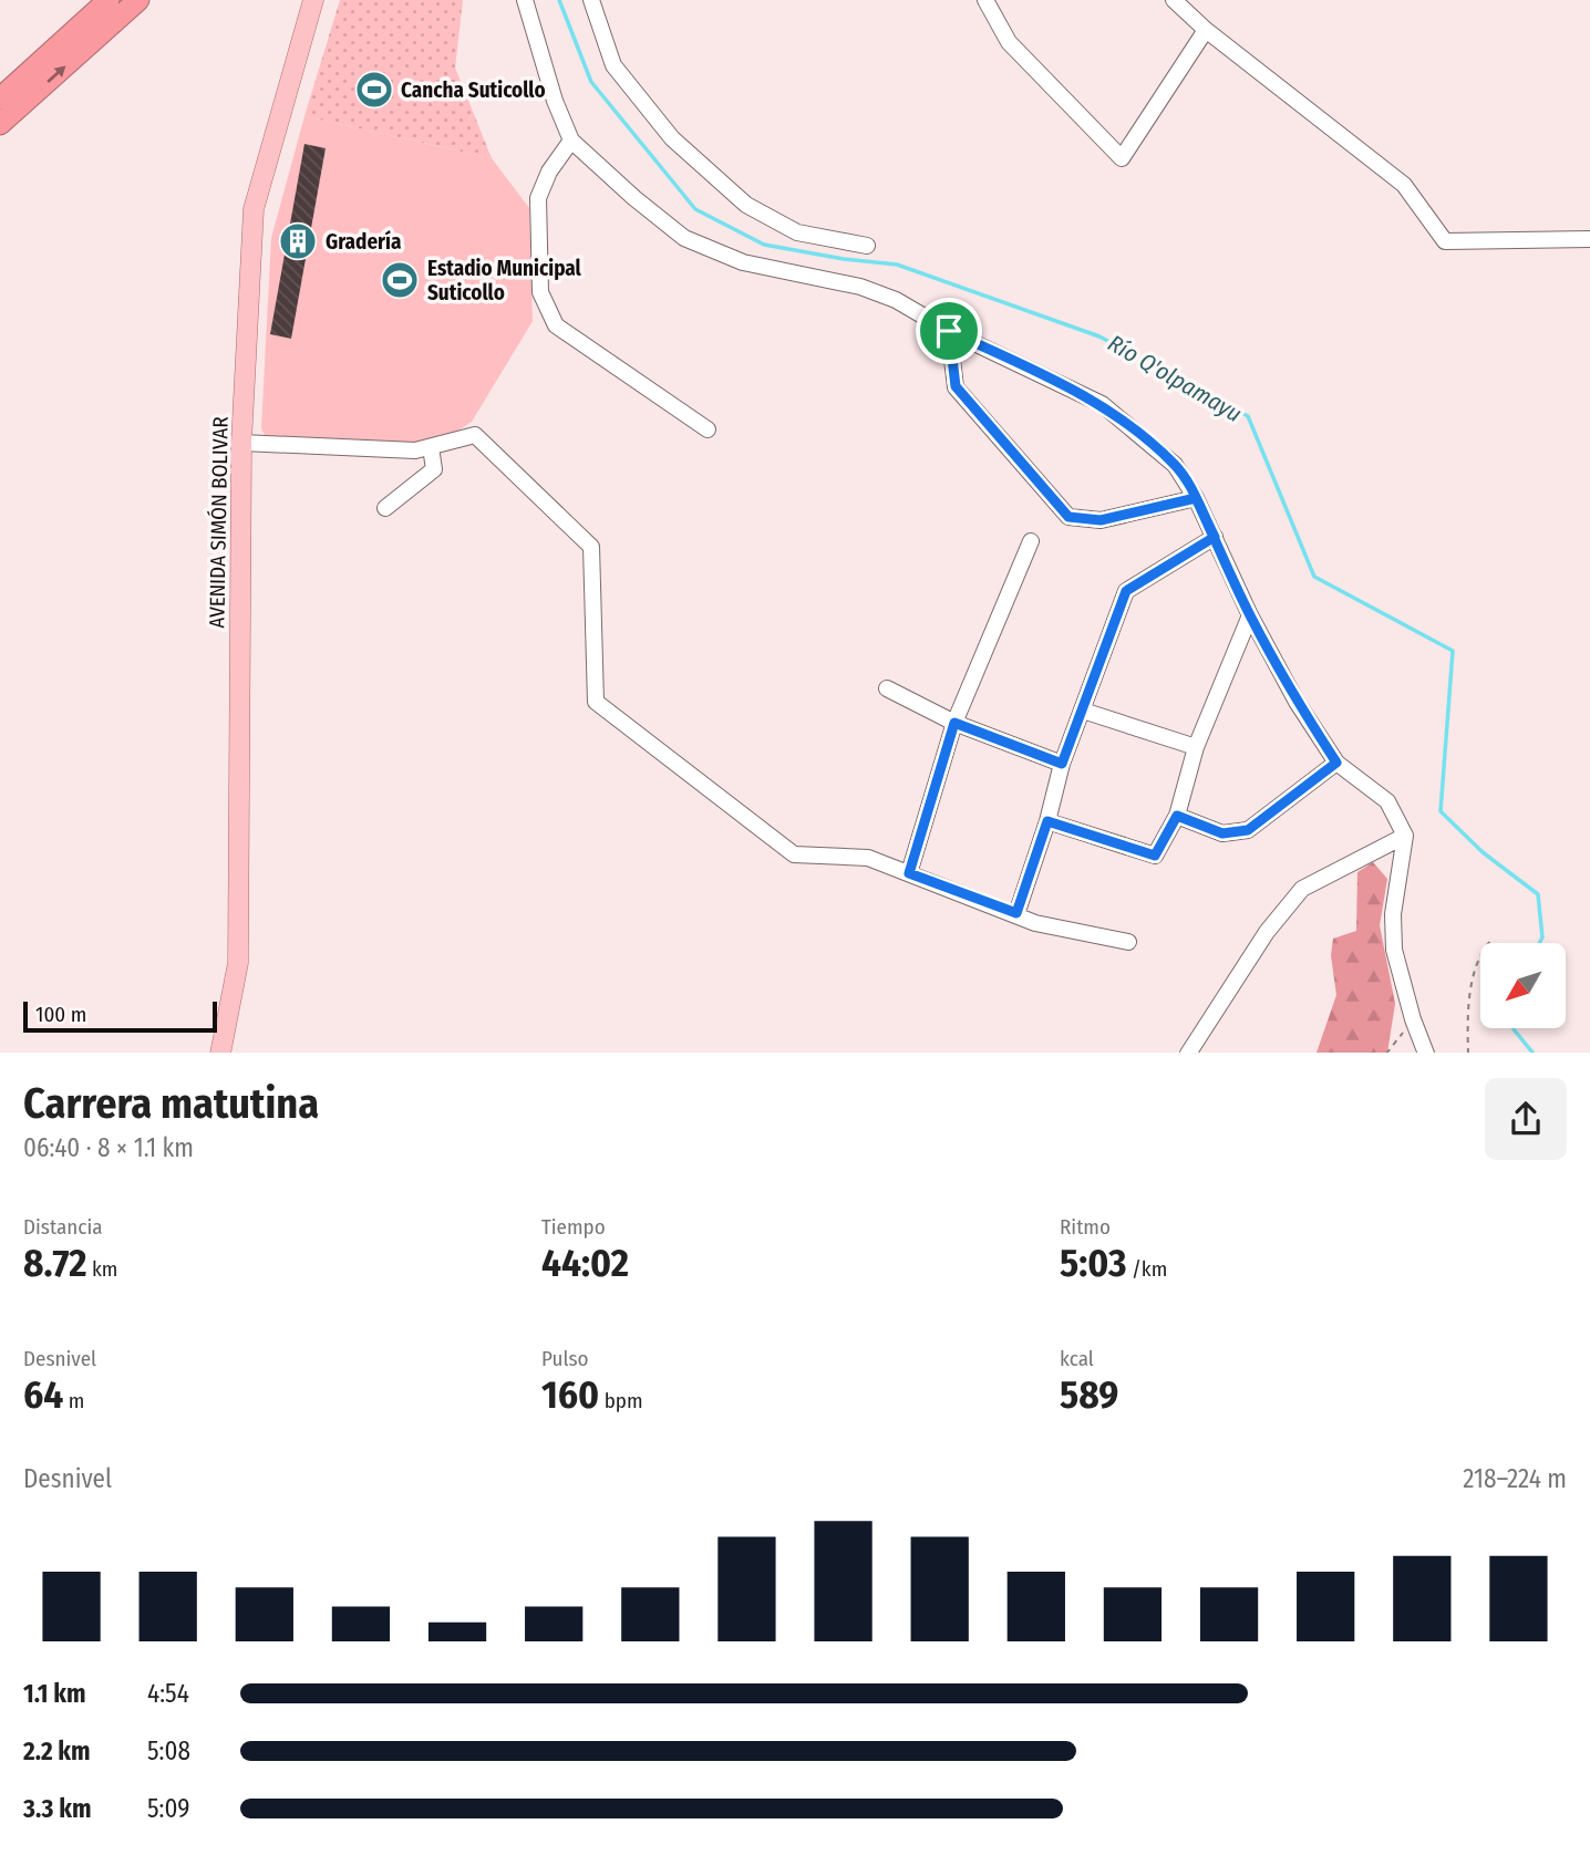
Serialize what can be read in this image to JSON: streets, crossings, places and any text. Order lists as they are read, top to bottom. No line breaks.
{"streets":{"main road":["AVENIDA SIMÓN BOLIVAR"]},"water":["Río Q'olpamayu"],"places":{"sports":["Cancha Suticollo","Estadio Municipal Suticollo"],"building":["Gradería"]},"scale_bar":"100 m","north":"bottom left","page":{"scale":"100 m","heading":["Carrera matutina","06:40 · 8 × 1.1 km"],"stats":[["Distancia","8.72 km"],["Tiempo","44:02"],["Ritmo","5:03 /km"],["Desnivel","64 m"],["Pulso","160 bpm"],["kcal","589"]],"chart":["Desnivel","218–224 m"],"list":[{"name":"1.1 km","note":"4:54"},{"name":"2.2 km","note":"5:08"},{"name":"3.3 km","note":"5:09"}]}}
